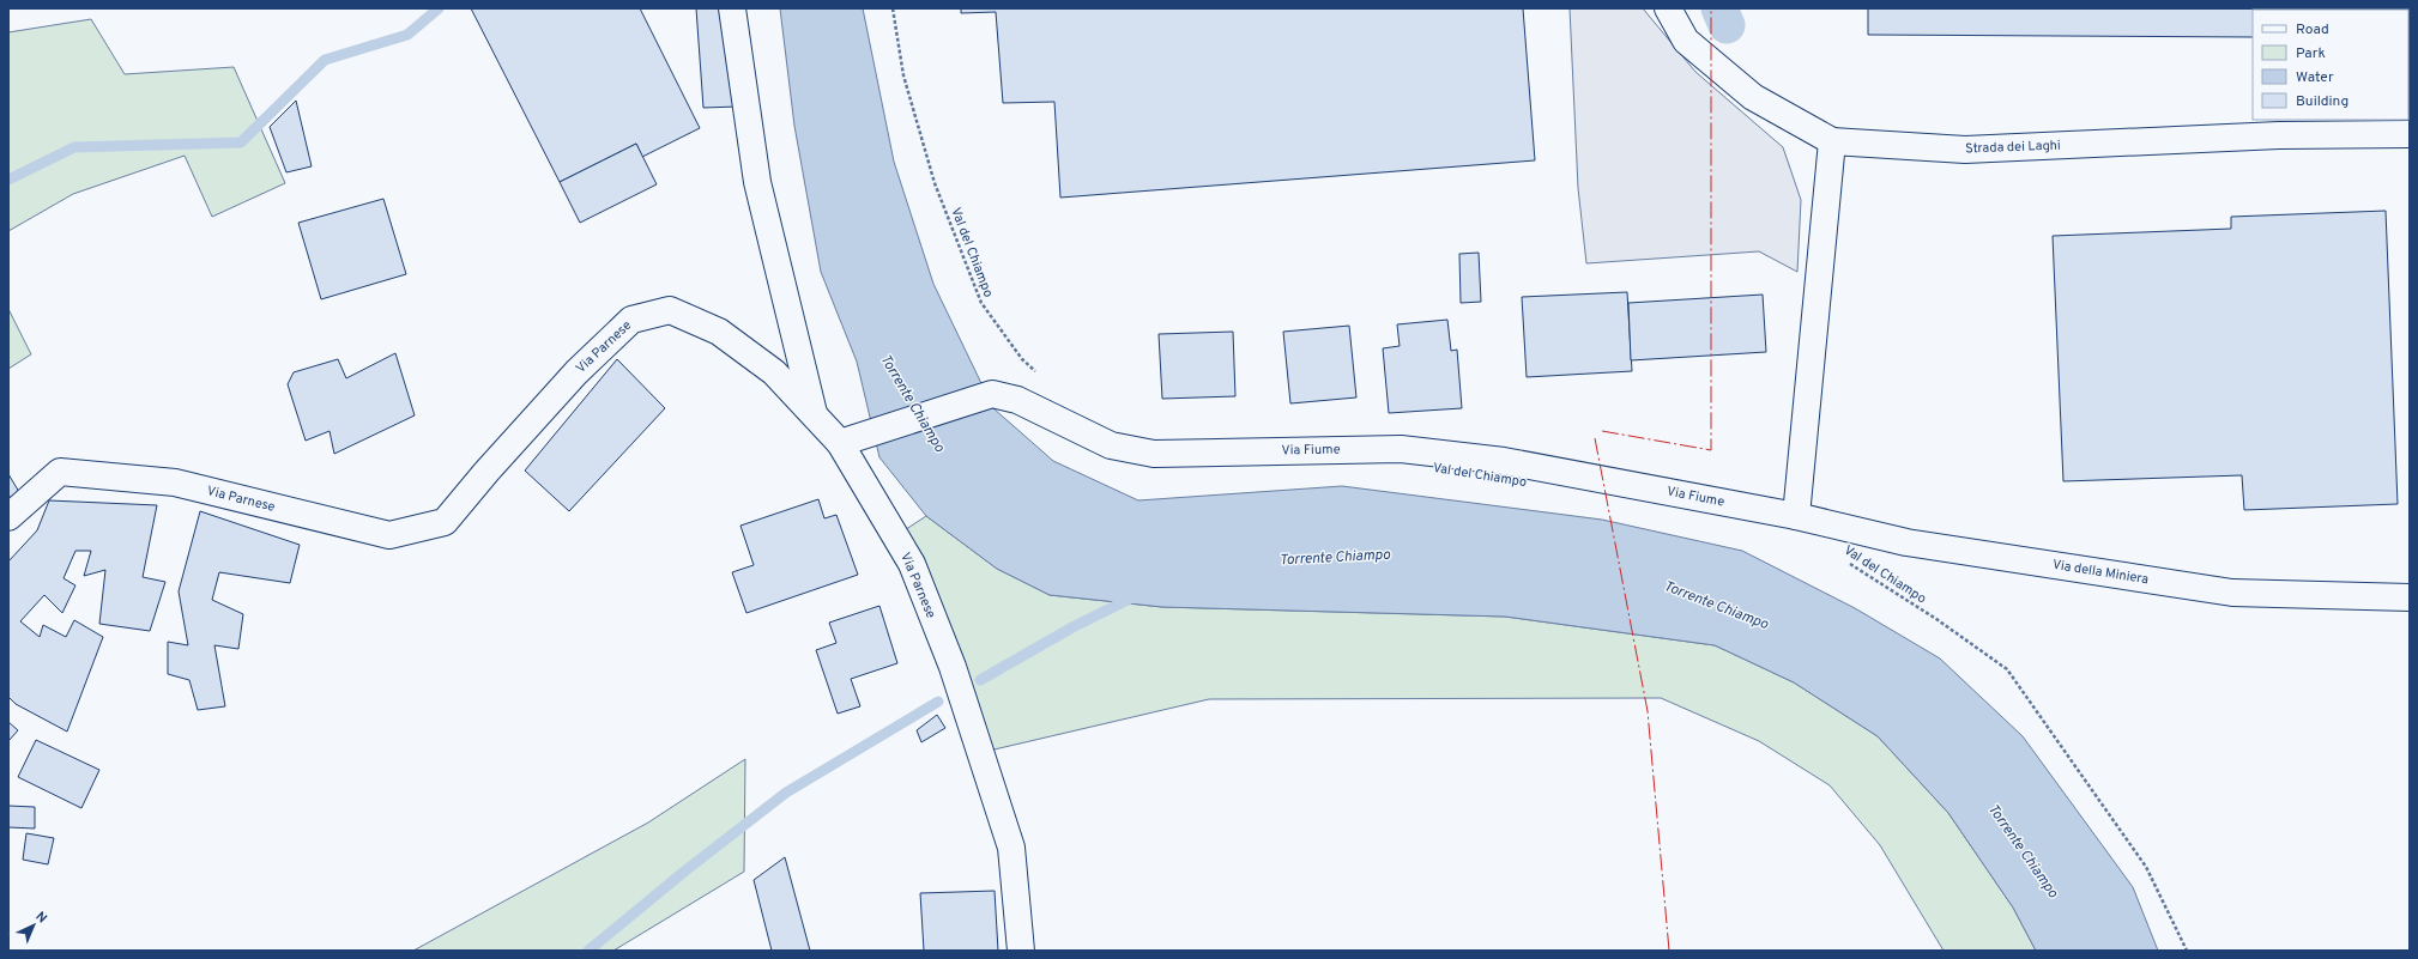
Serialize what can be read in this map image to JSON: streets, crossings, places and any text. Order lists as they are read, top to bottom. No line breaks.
{"streets":{"street":["Strada dei Laghi","Via Parnese","Via Fiume","Via della Miniera"],"path":["Val del Chiampo"]},"crossings":[["Via Parnese","Via Fiume"],["Via Fiume","Via della Miniera"]],"water":["Torrente Chiampo"],"legend":["Road","Park","Water","Building"],"north":"top right"}
